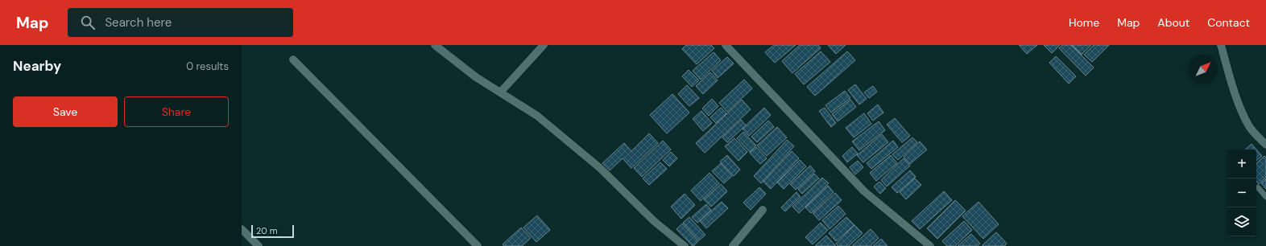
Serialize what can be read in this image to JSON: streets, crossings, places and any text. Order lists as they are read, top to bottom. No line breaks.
{"scale_bar":"20 m","north":"top right","page":{"header":"Map","search":"Search here","nav":["Home","Map","About","Contact"],"heading":["Nearby","0 results"],"buttons":["Save","Share"],"map_buttons":["+","−"],"scale":"20 m"}}
